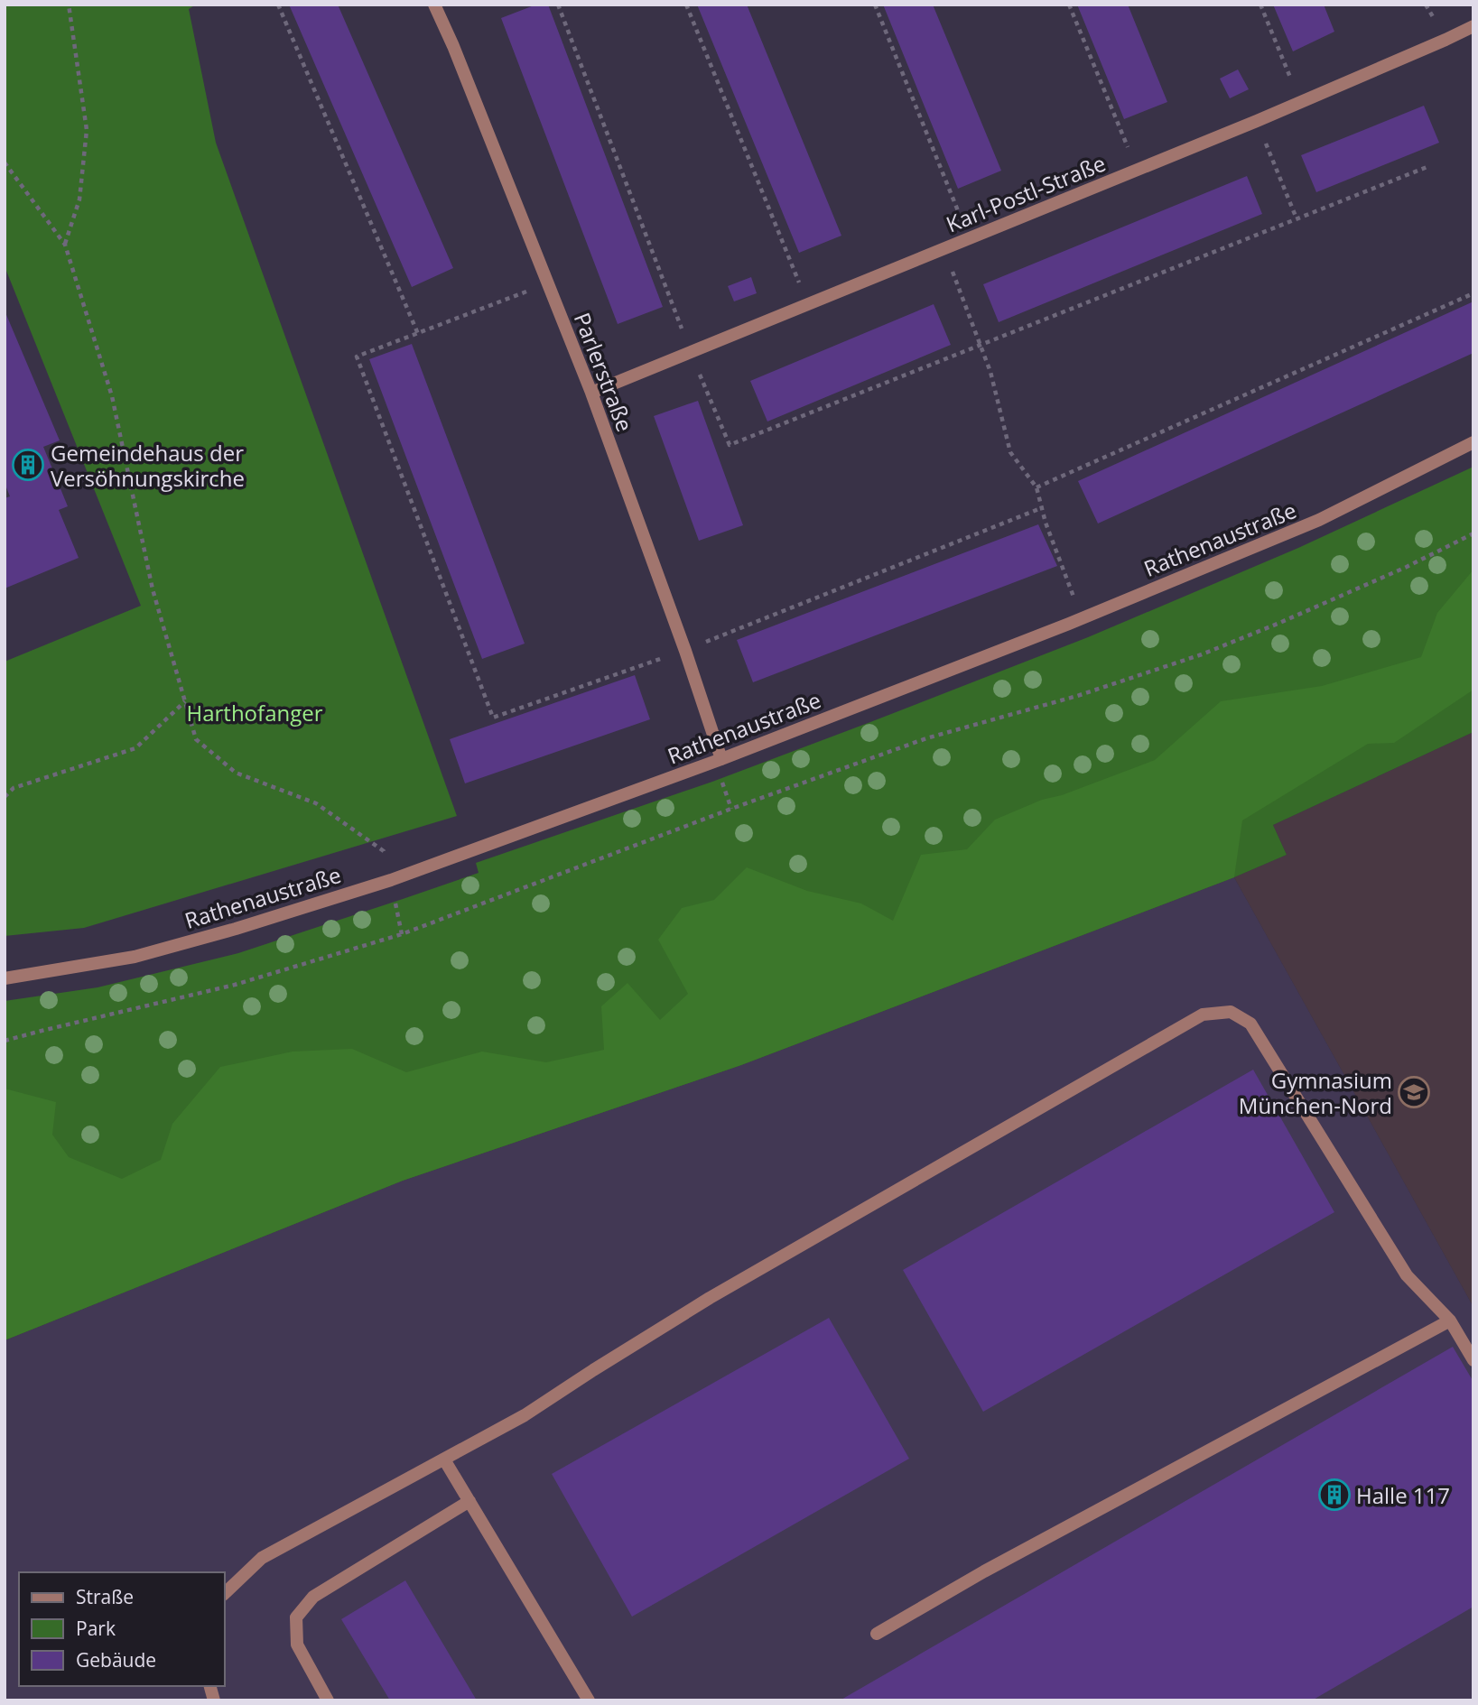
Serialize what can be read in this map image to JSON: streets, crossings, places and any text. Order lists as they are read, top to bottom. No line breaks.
{"streets":{"street":["Karl-Postl-Straße","Parlerstraße","Rathenaustraße"]},"crossings":[["Karl-Postl-Straße","Parlerstraße"],["Parlerstraße","Rathenaustraße"]],"parks":["Harthofanger"],"places":{"building":["Gemeindehaus der Versöhnungskirche","Halle 117"],"school or university":["Gymnasium München-Nord"]},"legend":["Straße","Park","Gebäude"]}
